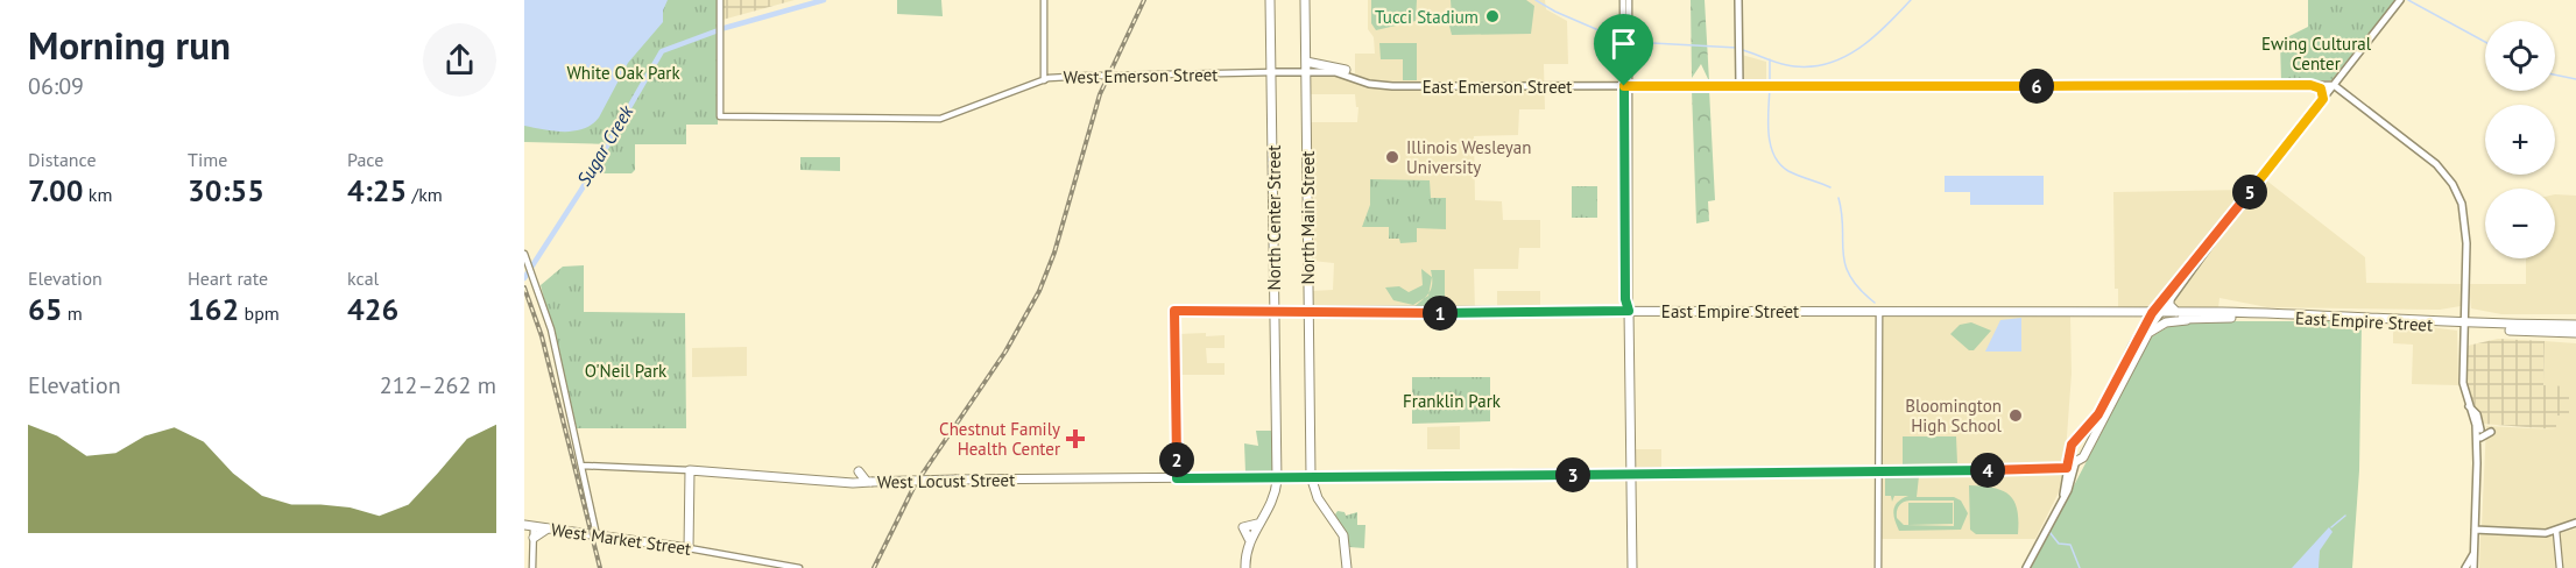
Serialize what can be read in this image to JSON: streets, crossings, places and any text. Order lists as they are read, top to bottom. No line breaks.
{"streets":{"main road":["West Emerson Street","East Emerson Street","North Center Street","North Main Street","East Empire Street","West Locust Street","West Market Street"]},"crossings":[["West Emerson Street","East Emerson Street"],["West Emerson Street","North Center Street"],["West Emerson Street","North Main Street"],["East Emerson Street","North Main Street"],["North Center Street","East Empire Street"],["North Center Street","West Locust Street"],["North Main Street","East Empire Street"],["North Main Street","West Locust Street"],["East Empire Street","West Locust Street"]],"water":["Sugar Creek"],"parks":["Ewing Cultural Center","White Oak Park","O'Neil Park","Franklin Park"],"places":{"other":["Tucci Stadium","Illinois Wesleyan University","Bloomington High School"],"health":["Chestnut Family Health Center"]},"page":{"heading":["Morning run","06:09"],"map_buttons":["+","−"],"pins":["6","5","1","2","4","3"],"stats":[["Distance","7.00 km"],["Time","30:55"],["Pace","4:25 /km"],["Elevation","65 m"],["Heart rate","162 bpm"],["kcal","426"]],"chart":["Elevation","212–262 m"]}}
